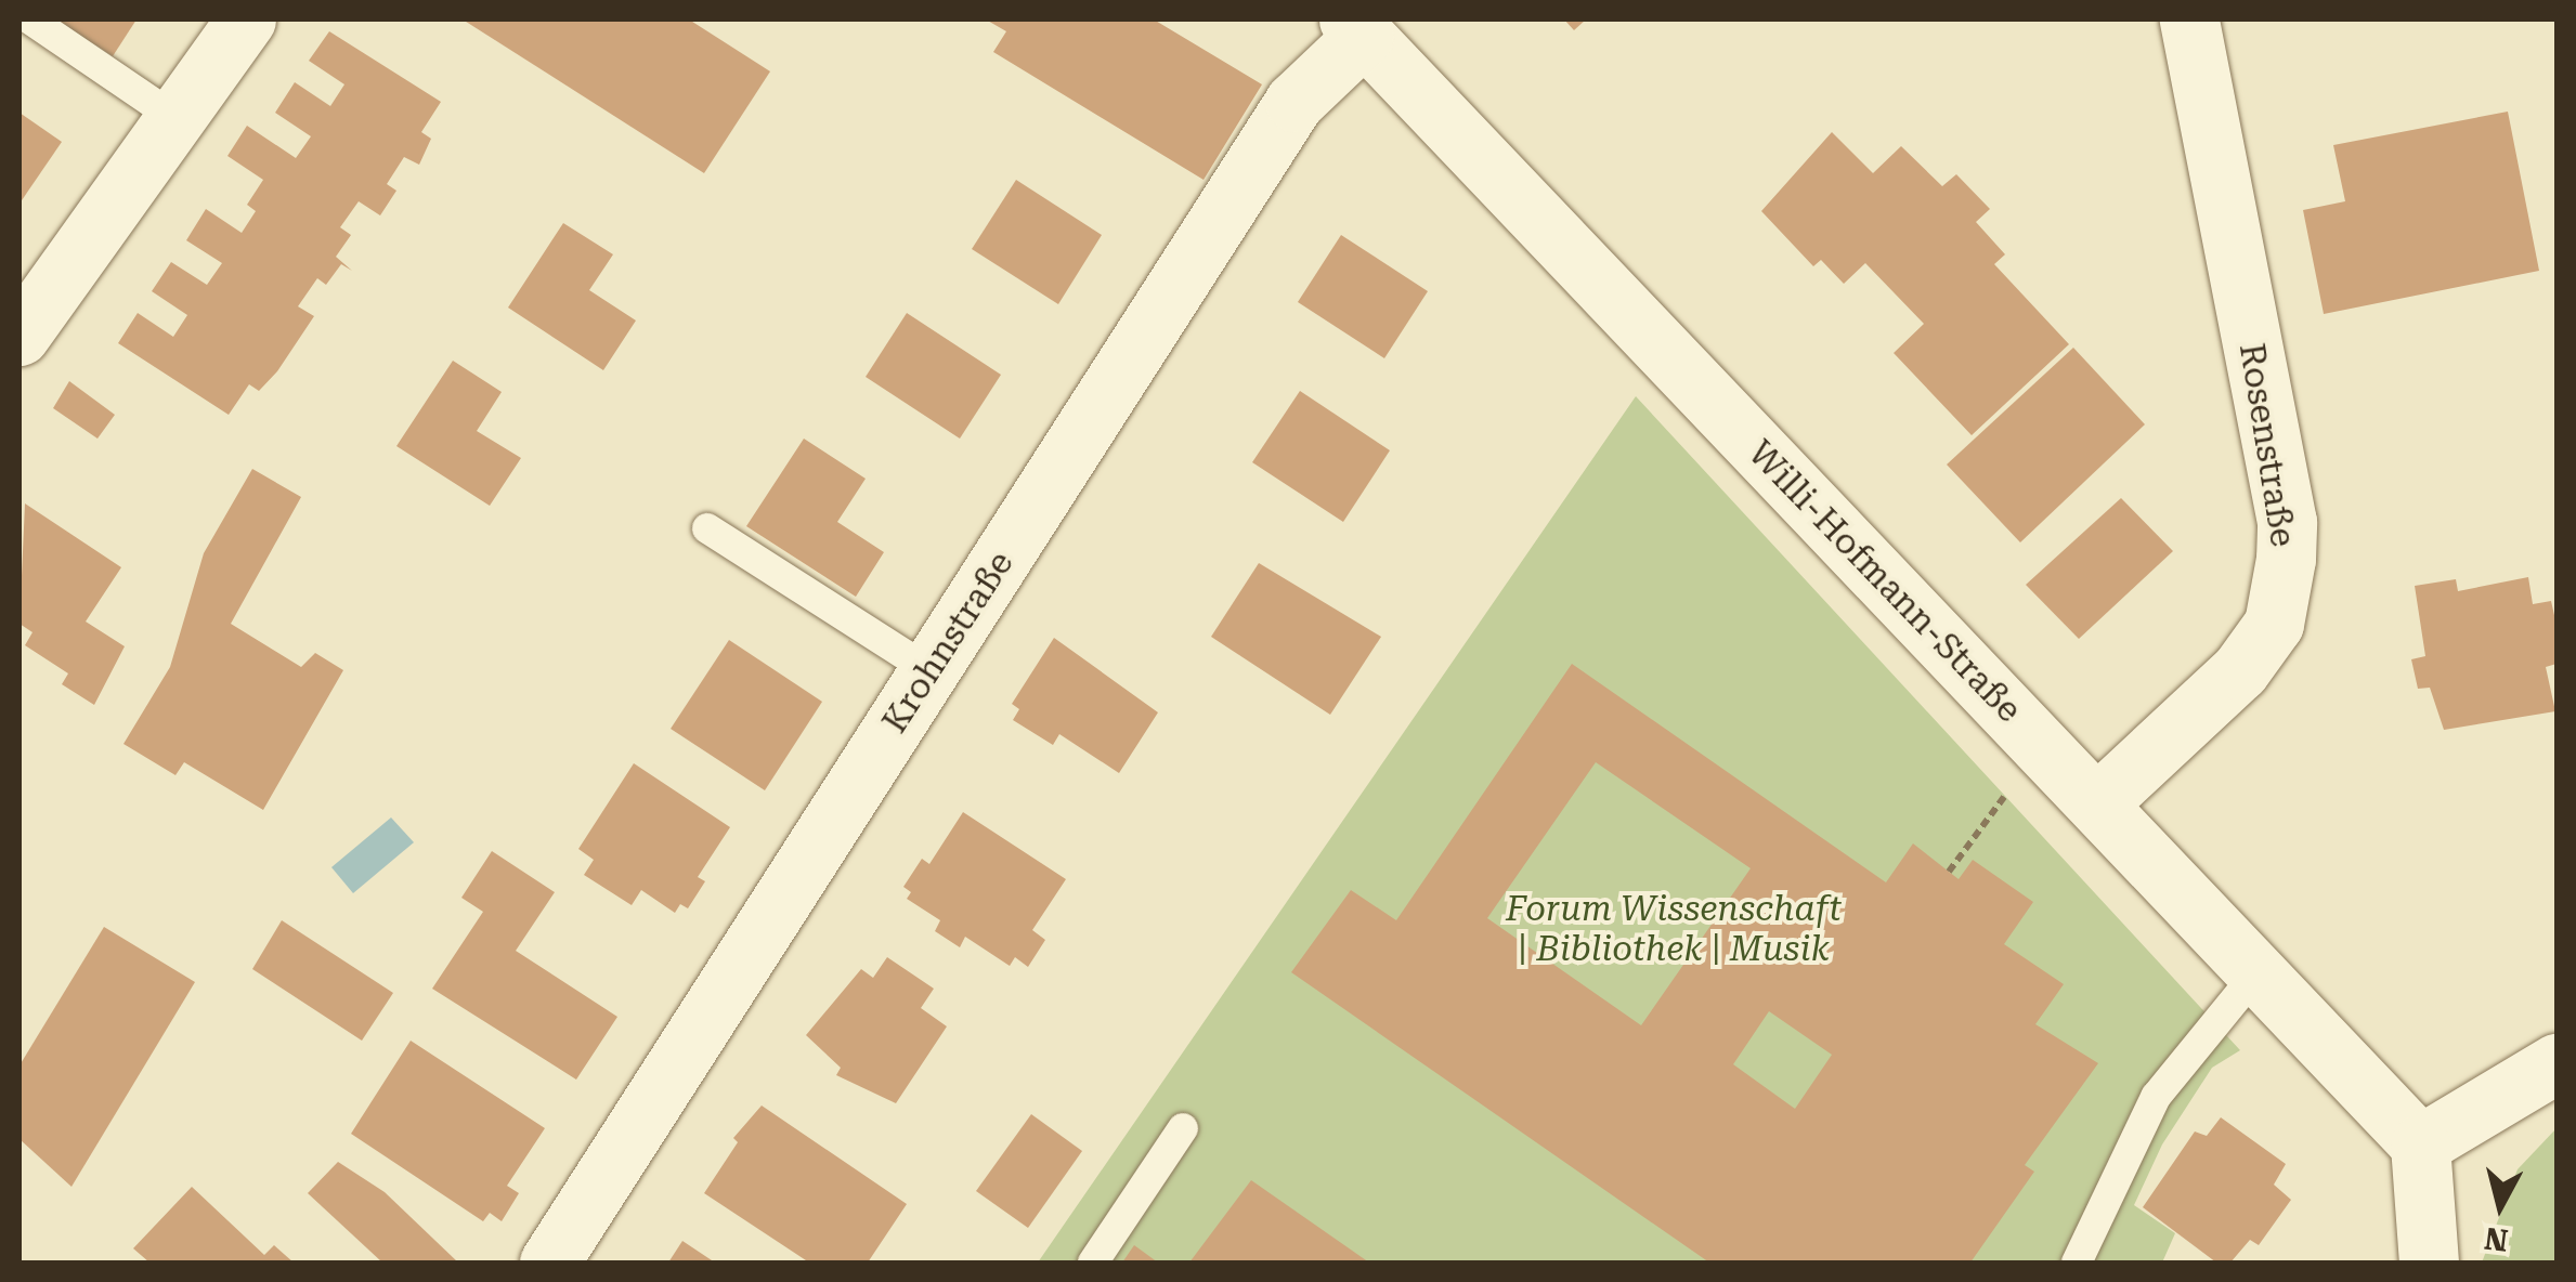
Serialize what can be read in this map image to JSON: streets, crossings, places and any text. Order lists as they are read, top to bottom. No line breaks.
{"streets":{"street":["Rosenstraße","Willi-Hofmann-Straße","Krohnstraße"]},"crossings":[["Rosenstraße","Willi-Hofmann-Straße"],["Willi-Hofmann-Straße","Krohnstraße"]],"parks":["Forum Wissenschaft | Bibliothek | Musik"],"north":"bottom"}
